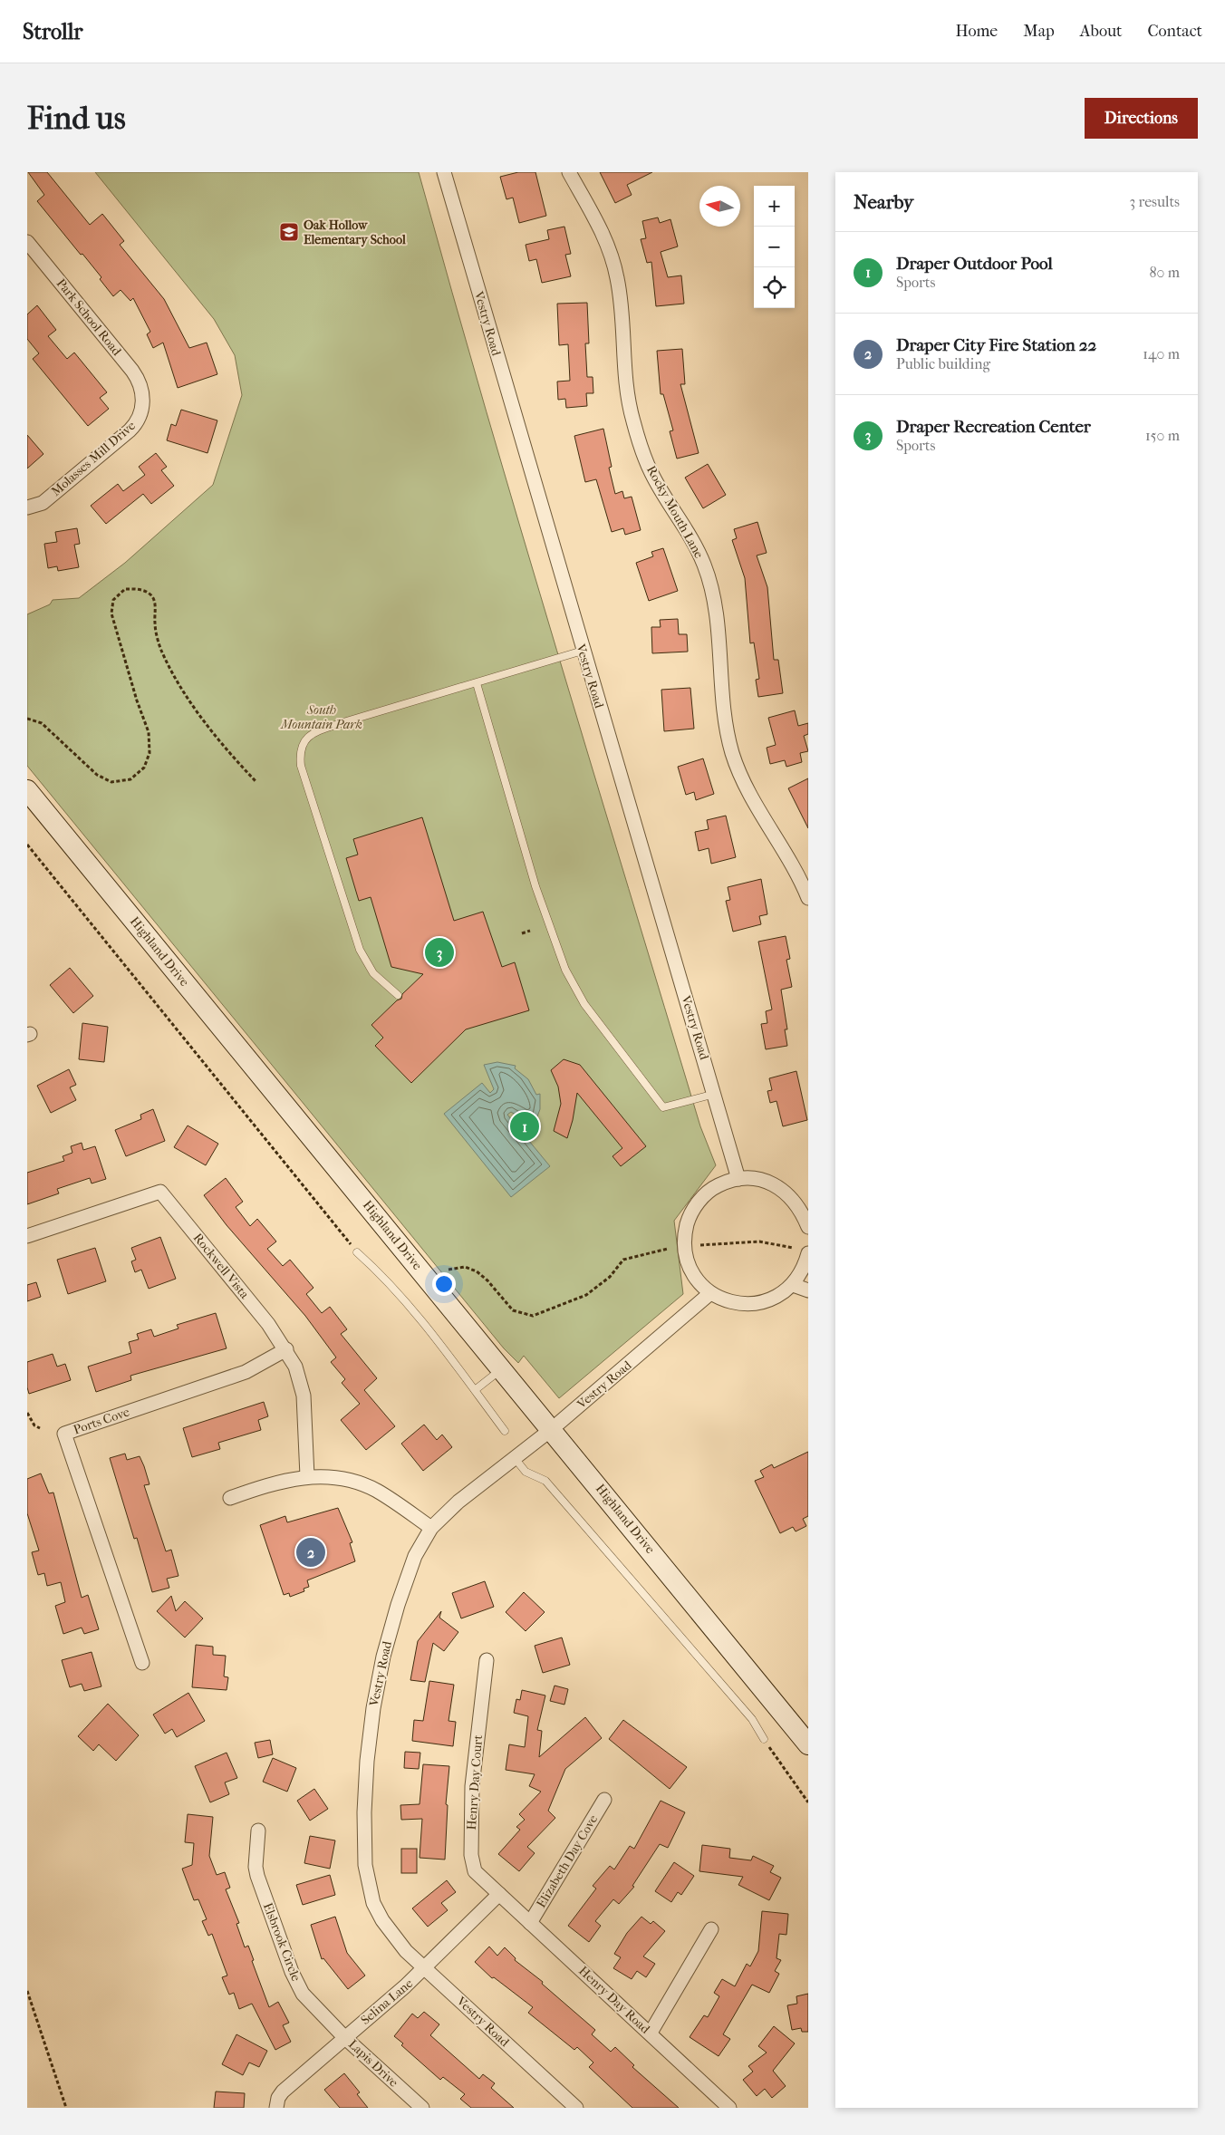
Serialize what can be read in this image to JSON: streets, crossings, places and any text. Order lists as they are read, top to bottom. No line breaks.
{"streets":{"main road":["Highland Drive"],"street":["Park School Road","Vestry Road","Molasses Mill Drive","Rocky Mouth Lane","Rockwell Vista","Ports Cove","Henry Day Court","Elizabeth Day Cove","Elsbrook Circle","Henry Day Road","Selina Lane","Lapis Drive"]},"crossings":[["Park School Road","Molasses Mill Drive"],["Vestry Road","Highland Drive"],["Vestry Road","Selina Lane"],["Rockwell Vista","Ports Cove"],["Henry Day Court","Henry Day Road"],["Henry Day Court","Selina Lane"],["Elizabeth Day Cove","Henry Day Road"],["Elsbrook Circle","Selina Lane"],["Elsbrook Circle","Lapis Drive"],["Henry Day Road","Selina Lane"],["Selina Lane","Lapis Drive"]],"parks":["South Mountain Park"],"places":{"school or university":["Oak Hollow Elementary School"]},"north":"left","page":{"header":"Strollr","nav":["Home","Map","About","Contact"],"buttons":"Directions","title":"Find us","heading":["Nearby","3 results"],"map_buttons":["+","−"],"list":[{"mark":"1","name":"Draper Outdoor Pool","note":"Sports","value":"80 m"},{"mark":"2","name":"Draper City Fire Station 22","note":"Public building","value":"140 m"},{"mark":"3","name":"Draper Recreation Center","note":"Sports","value":"150 m"}],"pins":["3","1","2"]}}
